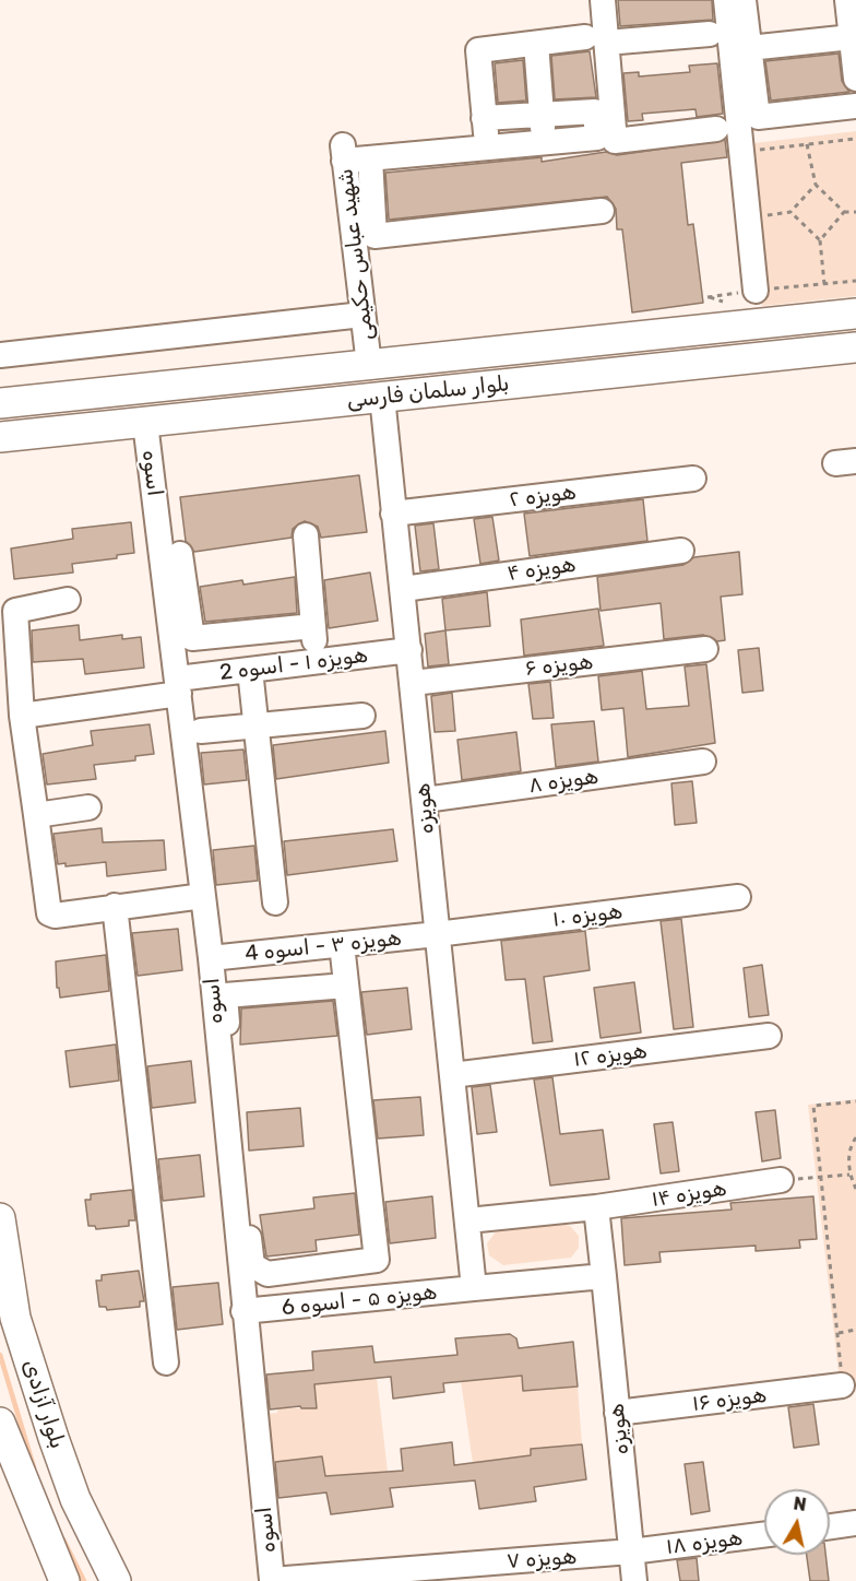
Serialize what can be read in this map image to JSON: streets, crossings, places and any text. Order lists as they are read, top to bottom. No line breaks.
{"streets":{"main road":["بلوار سلمان فارسی","بلوار آزادی"],"street":["شهید عباس حکیمی","اسوه","هویزه ۲","هویزه ۴","هویزه ۱ - اسوه 2","هویزه ۶","هویزه ۸","هویزه","هویزه ۱۰","هویزه ۳ - اسوه 4","هویزه ۱۲","هویزه ۱۴","هویزه ۵ - اسوه 6","هویزه ‍۱۶","هویزه ‍۱۸","هویزه ۷"]},"crossings":[["شهید عباس حکیمی","بلوار سلمان فارسی"],["بلوار سلمان فارسی","اسوه"],["بلوار سلمان فارسی","هویزه"],["اسوه","هویزه ۱ - اسوه 2"],["اسوه","هویزه ۳ - اسوه 4"],["اسوه","هویزه ۵ - اسوه 6"],["اسوه","هویزه ۷"],["هویزه ۲","هویزه"],["هویزه ۴","هویزه"],["هویزه ۱ - اسوه 2","هویزه"],["هویزه ۶","هویزه"],["هویزه ۸","هویزه"],["هویزه","هویزه ۱۰"],["هویزه","هویزه ۳ - اسوه 4"],["هویزه","هویزه ۱۲"],["هویزه","هویزه ۱۴"],["هویزه","هویزه ۵ - اسوه 6"],["هویزه","هویزه ‍۱۶"],["هویزه","هویزه ‍۱۸"],["هویزه","هویزه ۷"],["هویزه ۱۰","هویزه ۳ - اسوه 4"],["هویزه ‍۱۸","هویزه ۷"]],"north":"top"}
